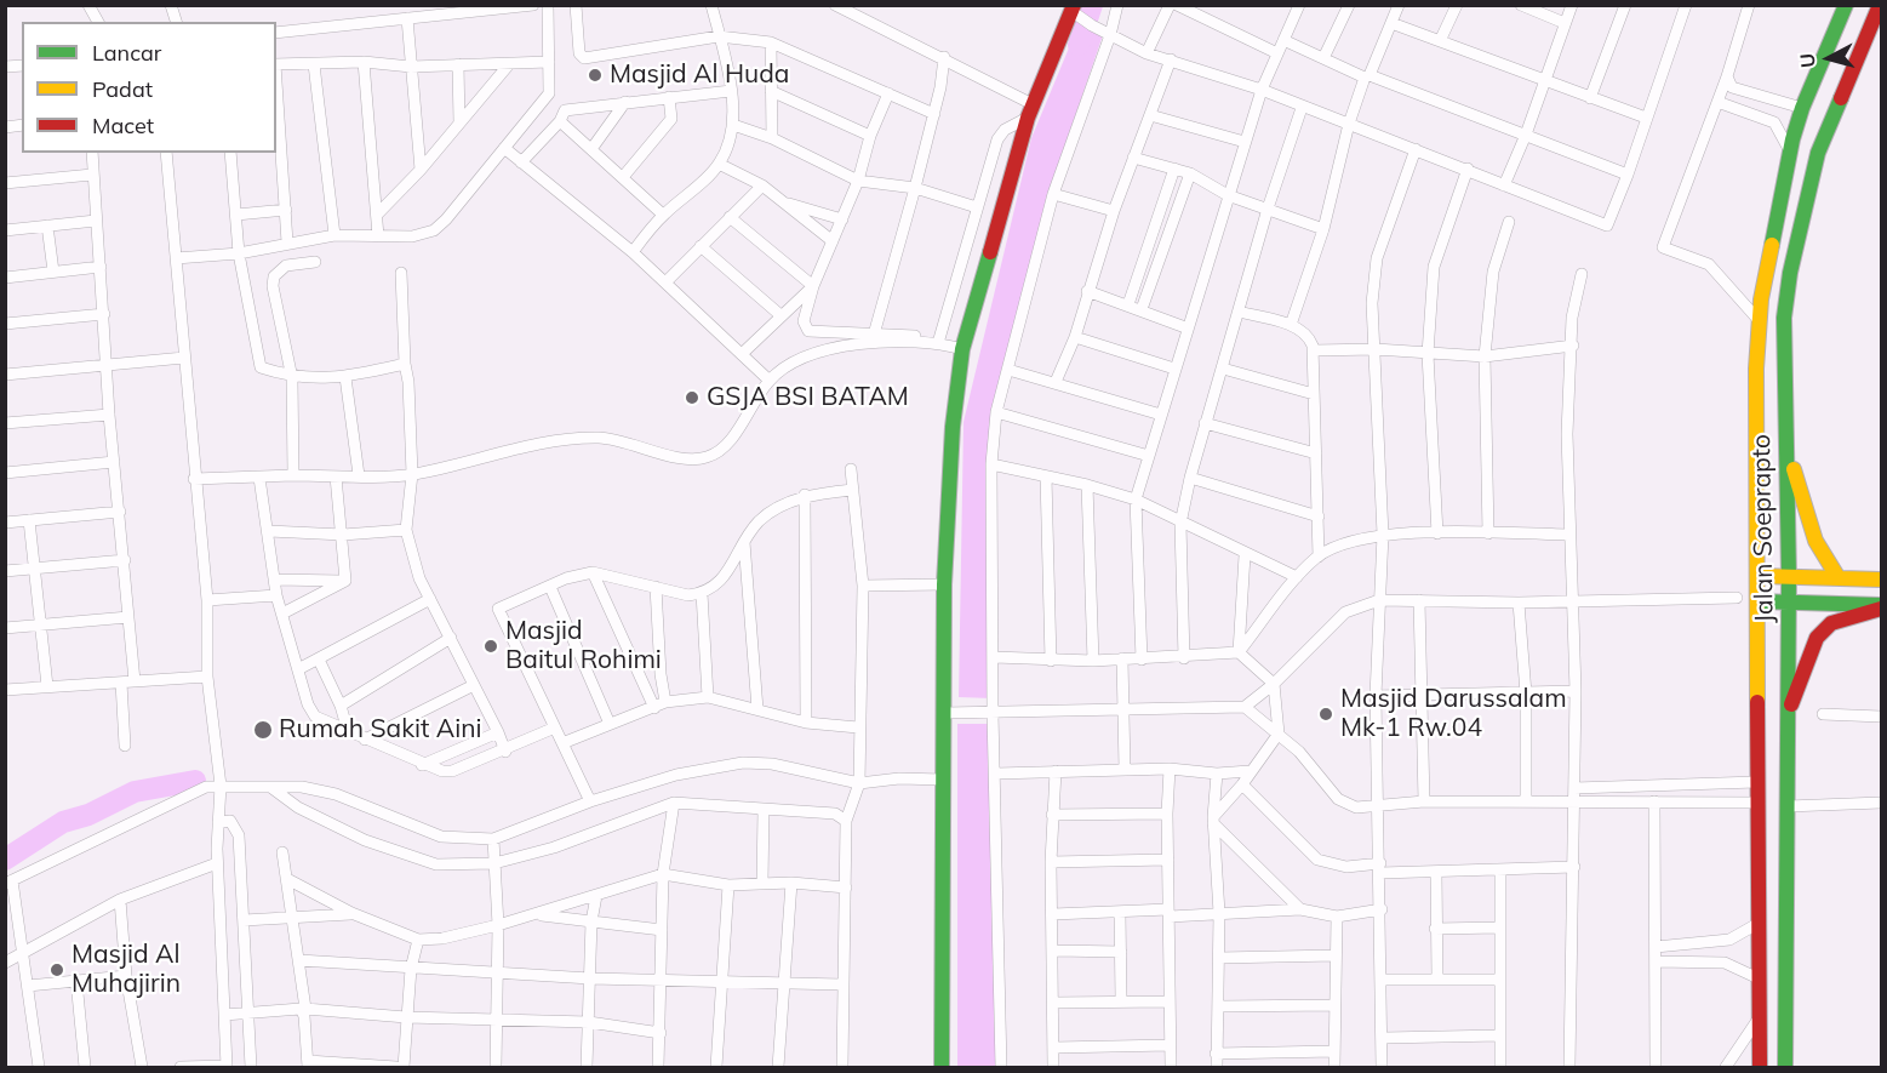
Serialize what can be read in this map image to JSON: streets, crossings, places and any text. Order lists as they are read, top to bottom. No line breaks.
{"streets":{"main road":["Jalan Soeprapto"]},"places":["Masjid Al Huda","GSJA BSI BATAM","Masjid Baitul Rohimi","Masjid Darussalam Mk-1 Rw.04","Rumah Sakit Aini","Masjid Al Muhajirin"],"legend":["Lancar","Padat","Macet"],"north":"left"}
